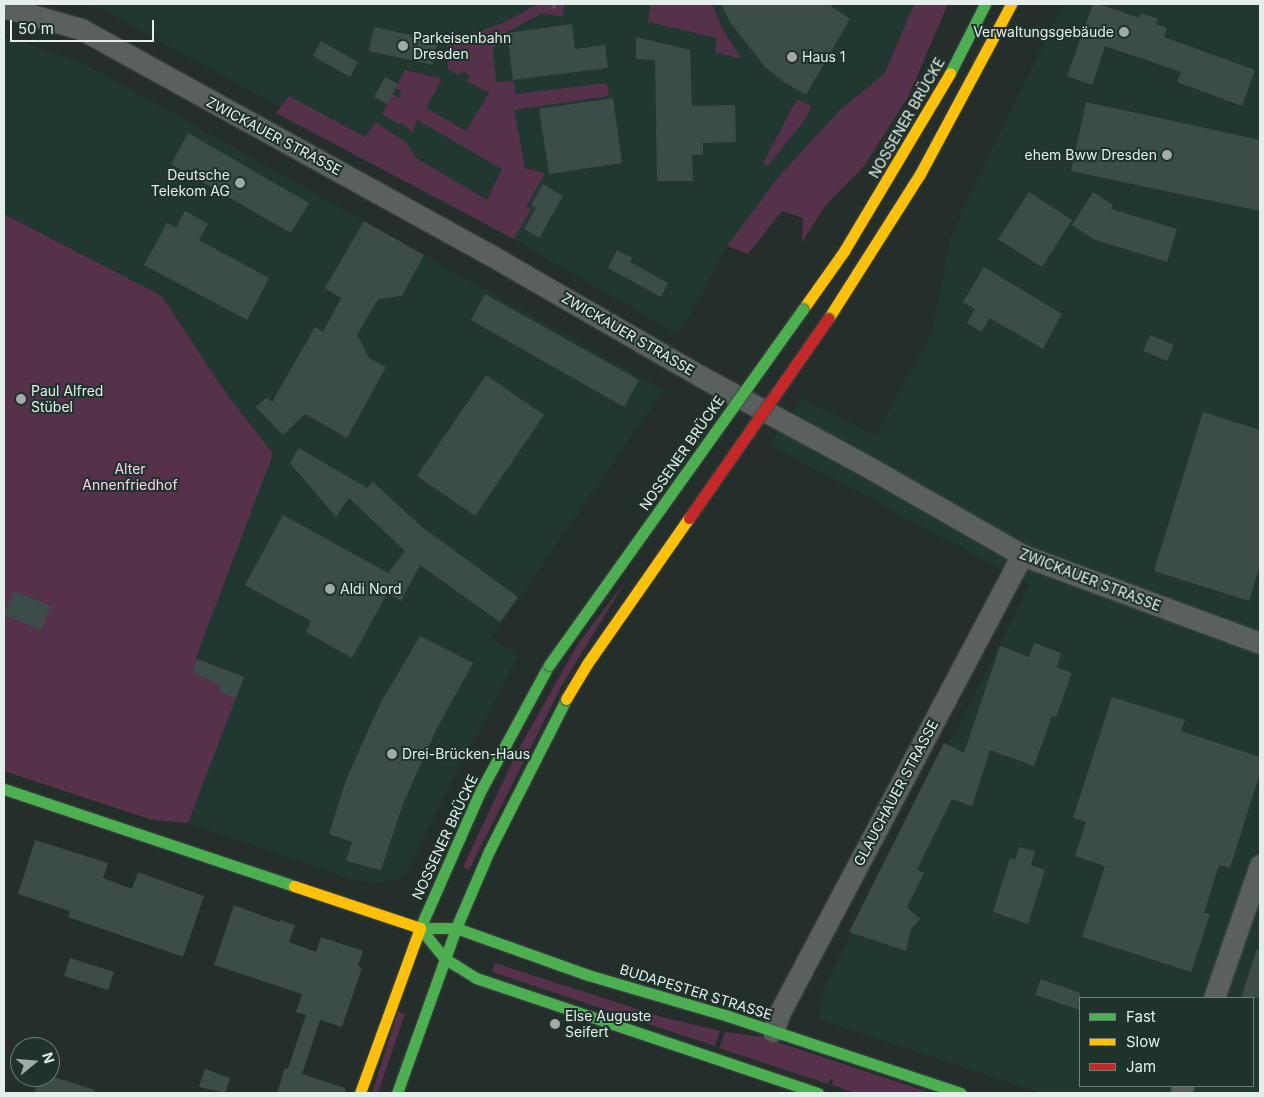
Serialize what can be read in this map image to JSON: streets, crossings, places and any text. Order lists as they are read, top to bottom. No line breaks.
{"streets":{"main road":["NOSSENER BRÜCKE","BUDAPESTER STRASSE"],"street":["ZWICKAUER STRASSE","GLAUCHAUER STRASSE"]},"crossings":[["NOSSENER BRÜCKE","BUDAPESTER STRASSE"],["ZWICKAUER STRASSE","GLAUCHAUER STRASSE"],["GLAUCHAUER STRASSE","BUDAPESTER STRASSE"]],"parks":["Alter Annenfriedhof"],"places":["Verwaltungsgebäude","Parkeisenbahn Dresden","Haus 1","ehem Bww Dresden","Deutsche Telekom AG","Paul Alfred Stübel","Aldi Nord","Drei-Brücken-Haus","Else Auguste Seifert"],"legend":["Fast","Slow","Jam"],"scale_bar":"50 m","north":"right"}
